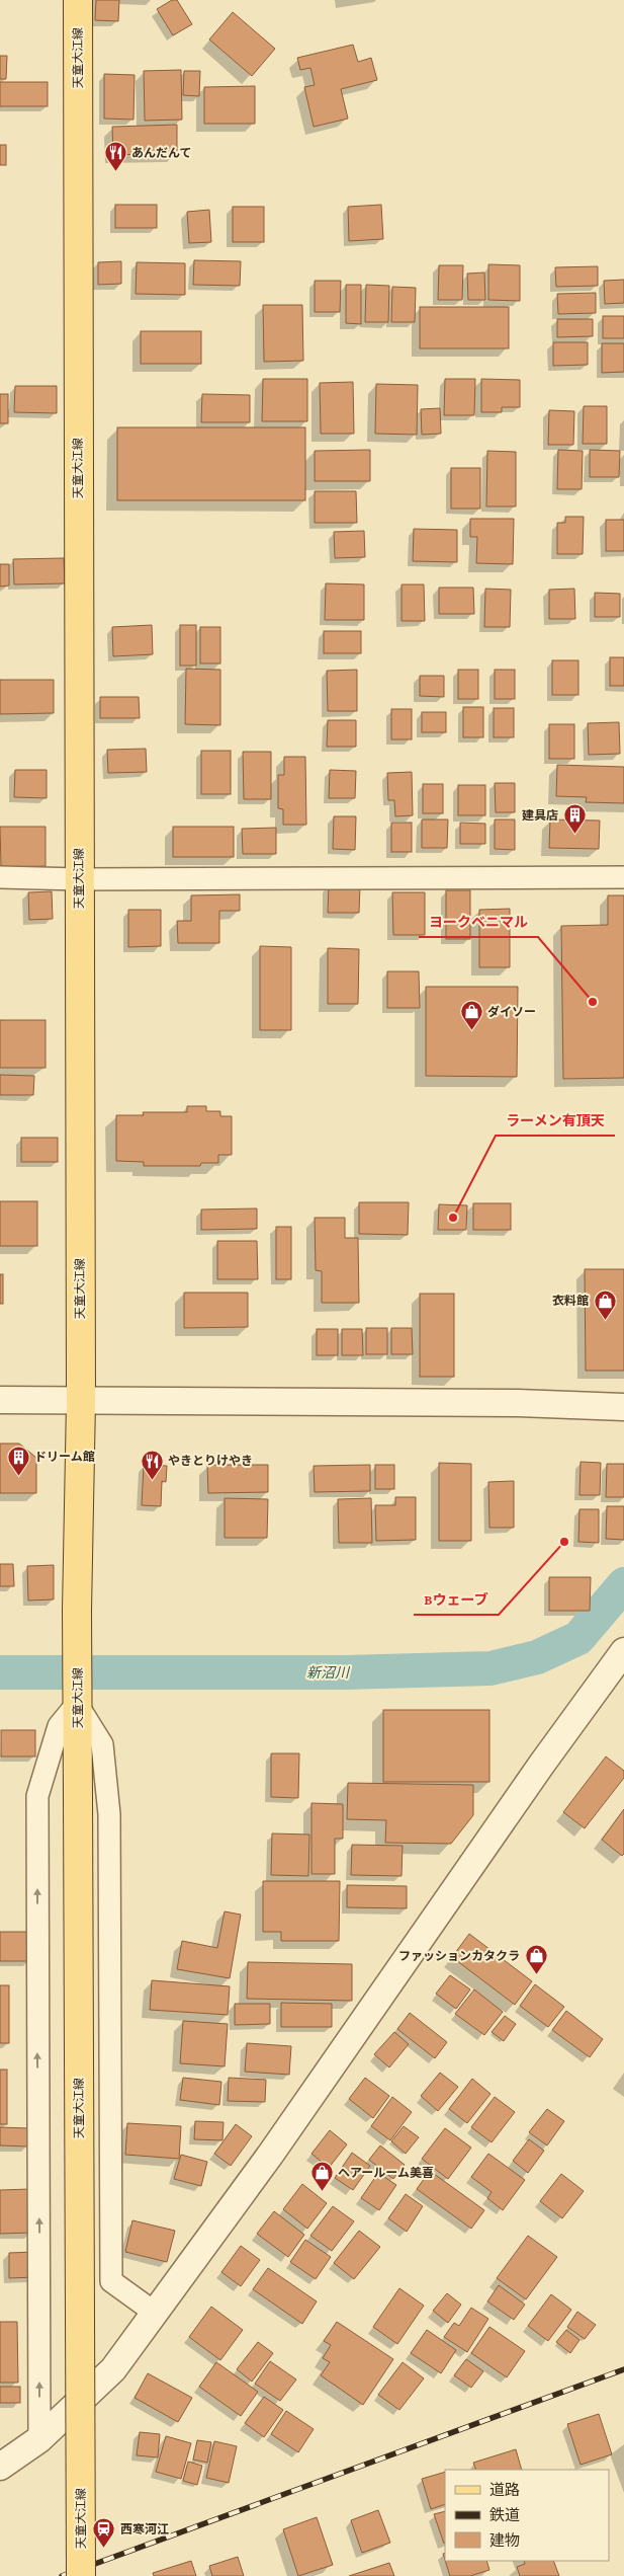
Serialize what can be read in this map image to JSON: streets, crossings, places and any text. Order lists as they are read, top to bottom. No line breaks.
{"streets":{"main road":["天童大江線"]},"water":["新沼川"],"places":{"restaurant":["あんだんて","やきとりけやき"],"building":["建具店","ドリーム館"],"other":["ヨークベニマル","ラーメン有頂天","Bウェーブ"],"shop":["ダイソー","衣料館","ファッションカタクラ","ヘアールーム美喜"],"station":["西寒河江"]},"legend":["道路","鉄道","建物"]}
